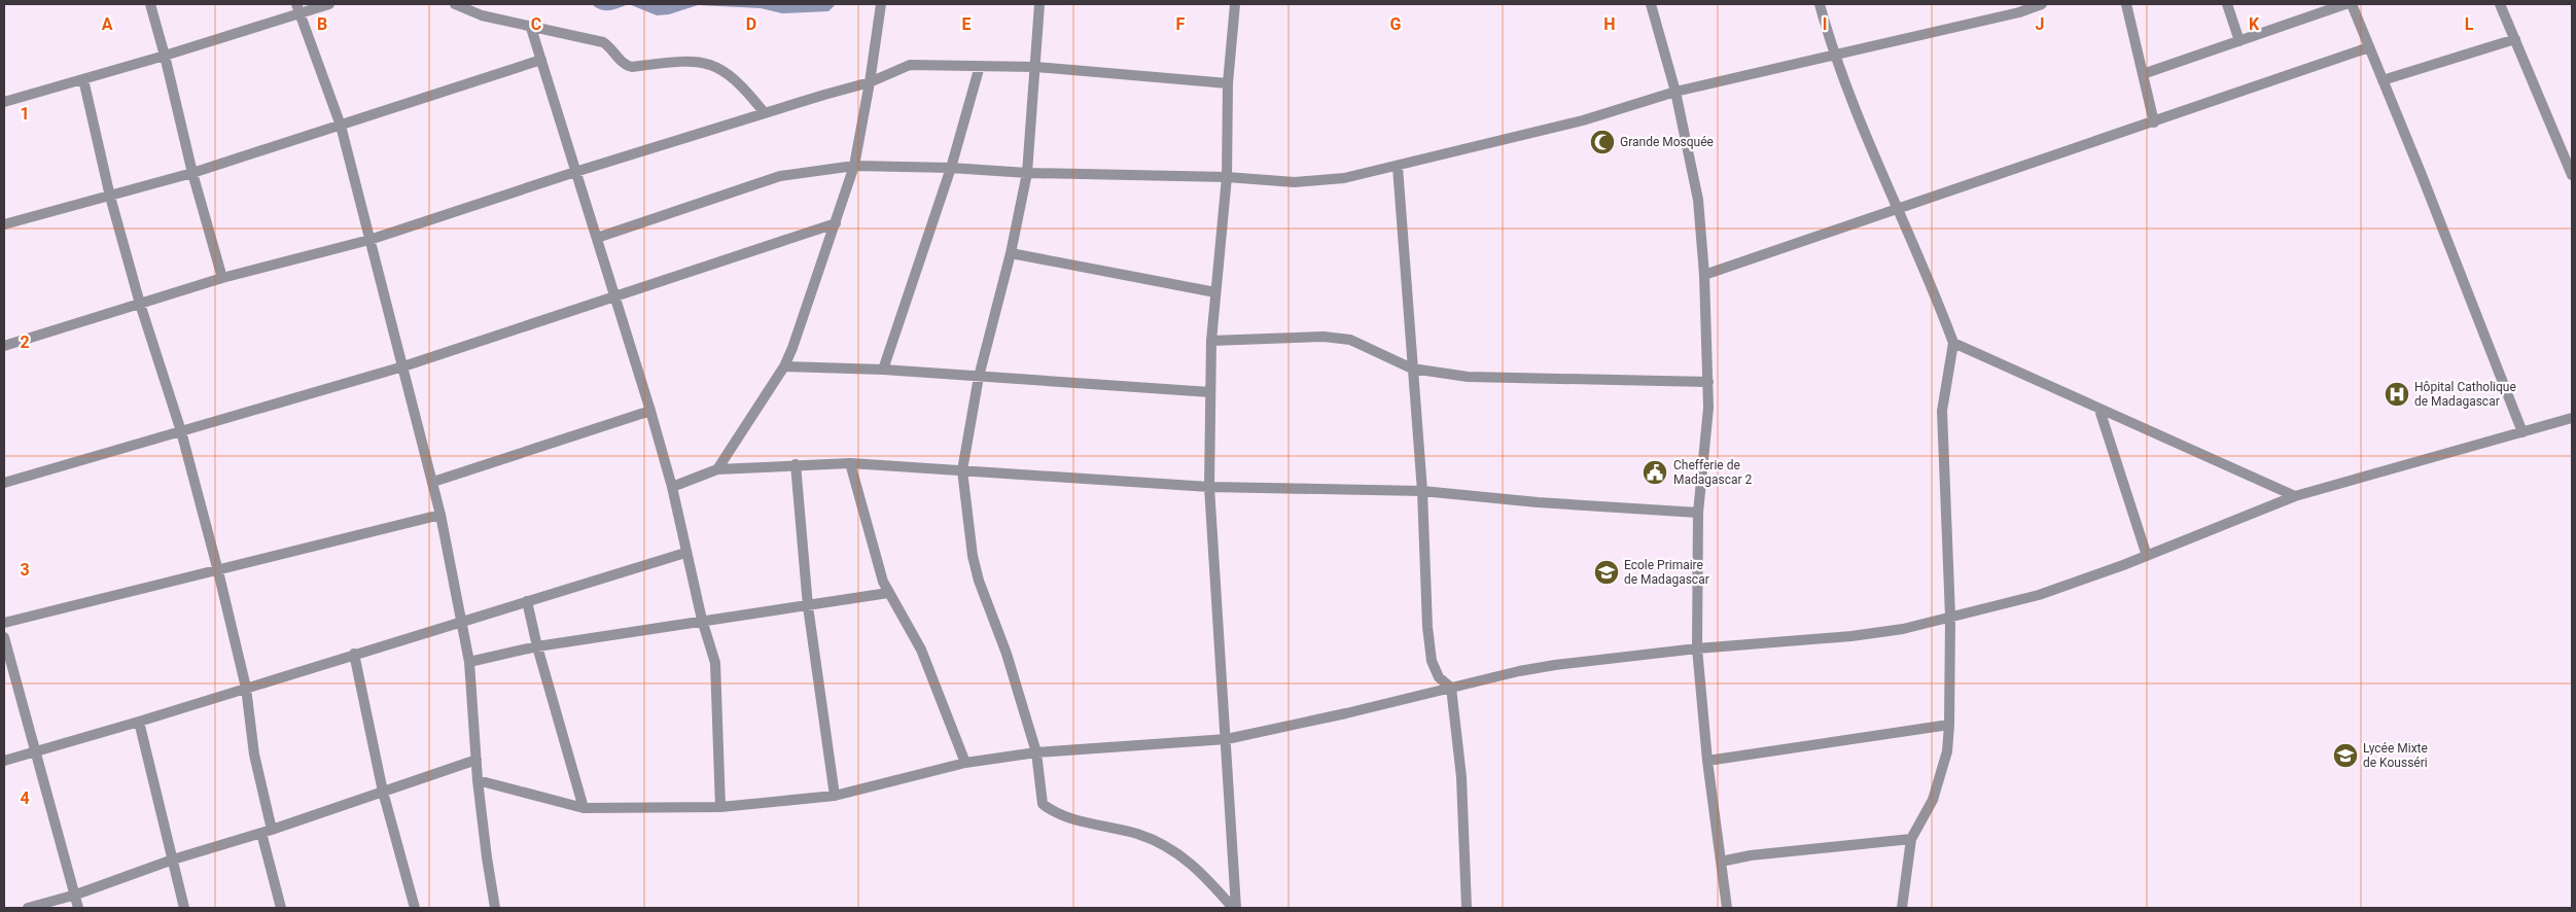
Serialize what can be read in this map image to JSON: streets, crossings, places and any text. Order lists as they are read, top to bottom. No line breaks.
{"places":{"mosque":["Grande Mosquée"],"hospital":["Hôpital Catholique de Madagascar"],"public building":["Chefferie de Madagascar 2"],"school or university":["Ecole Primaire de Madagascar","Lycée Mixte de Kousséri"]},"grid":{"columns":["A","B","C","D","E","F","G","H","I","J","K","L"],"rows":["1","2","3","4"]}}
